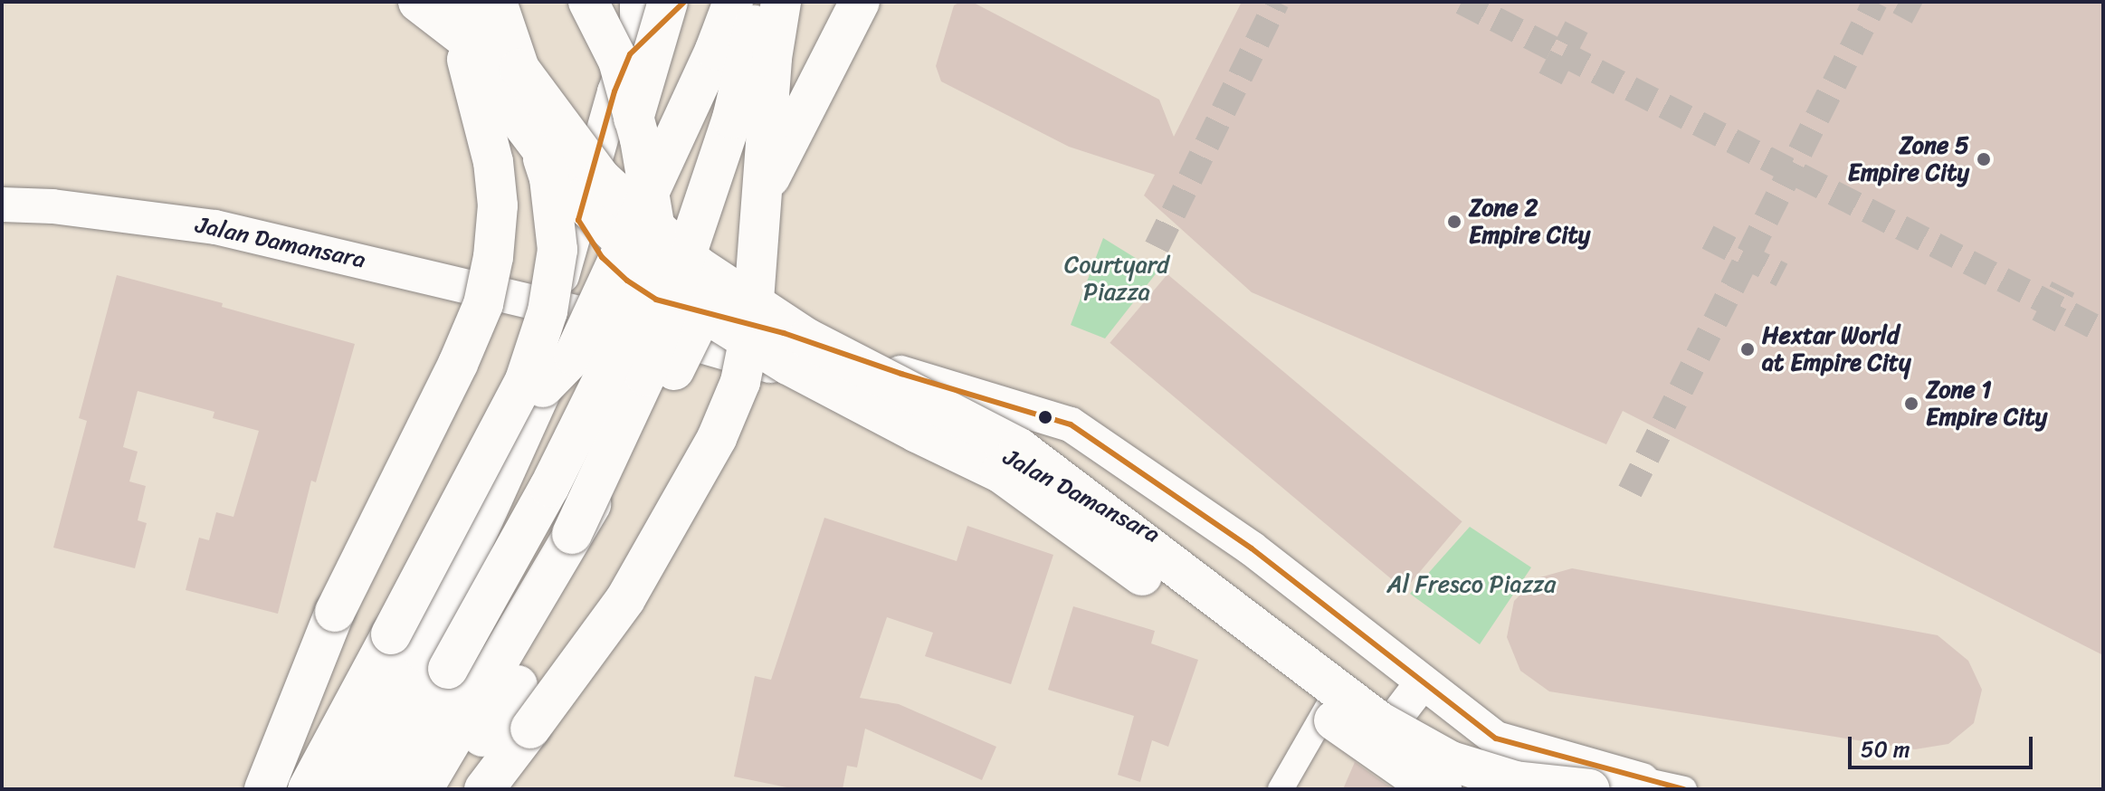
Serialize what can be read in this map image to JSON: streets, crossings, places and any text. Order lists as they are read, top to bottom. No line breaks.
{"streets":{"street":["Jalan Damansara"]},"parks":["Courtyard Piazza","Al Fresco Piazza"],"places":["Zone 5 Empire City","Zone 2 Empire City","Hextar World at Empire City","Zone 1 Empire City"],"scale_bar":"50 m"}
